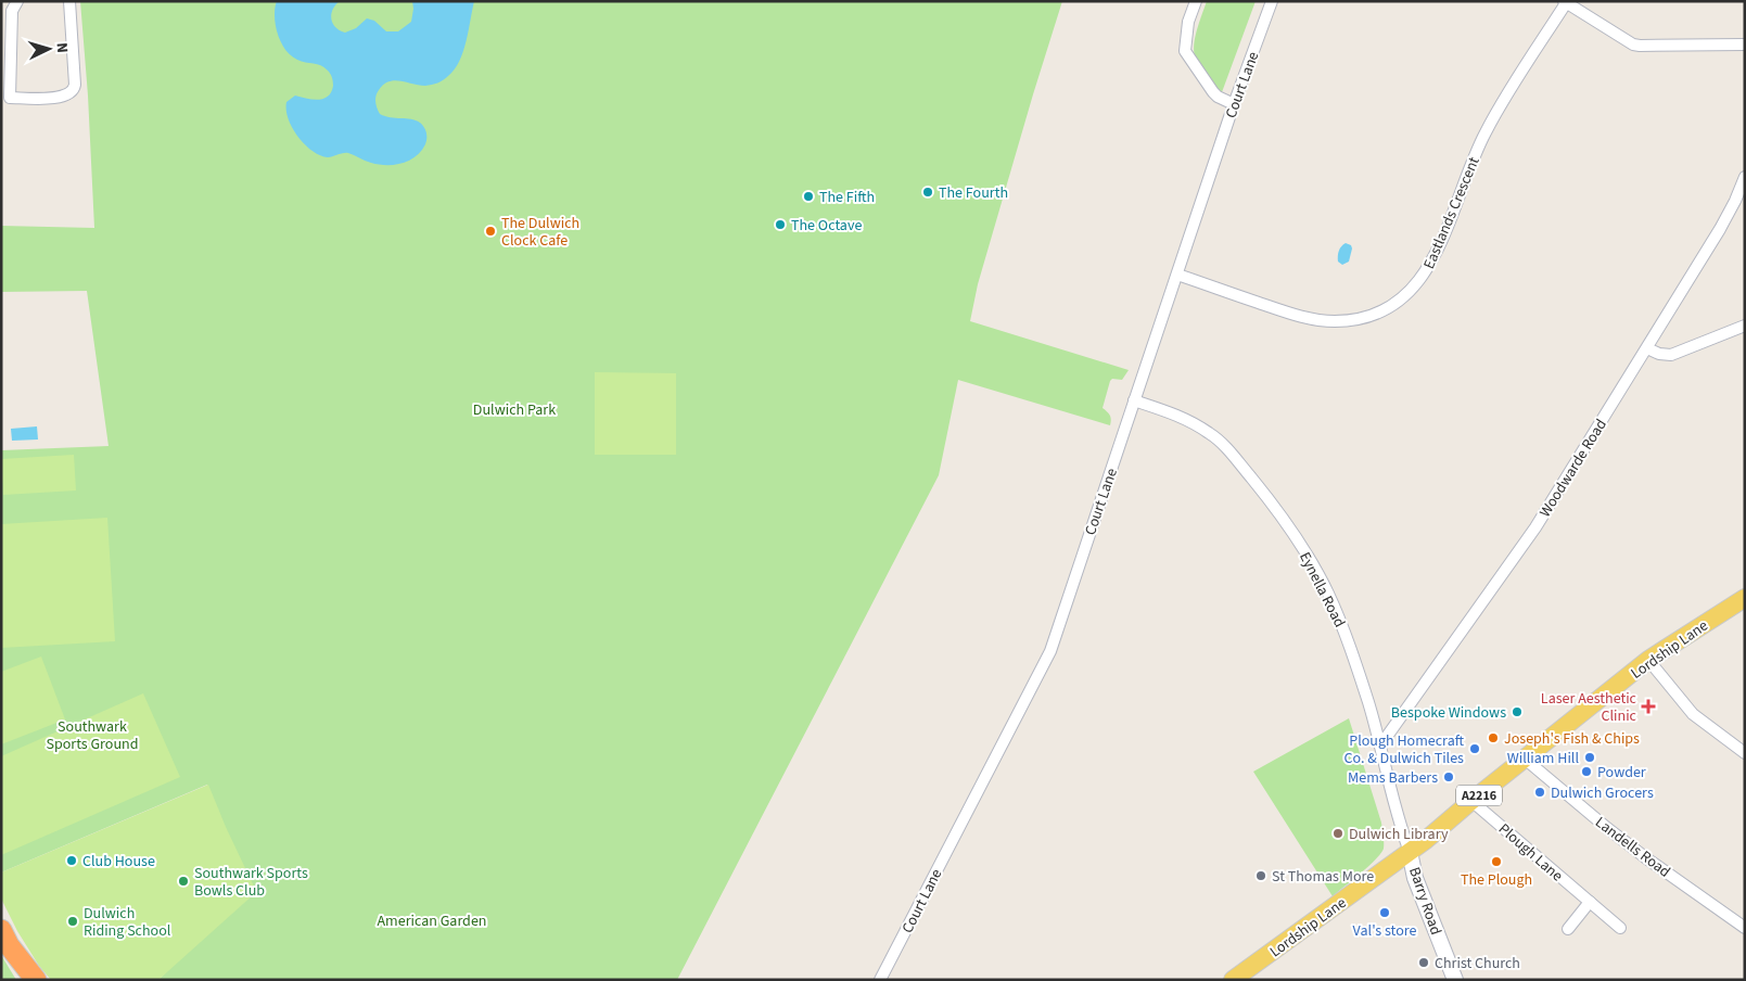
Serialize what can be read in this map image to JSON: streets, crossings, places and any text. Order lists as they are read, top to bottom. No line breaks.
{"streets":{"main road":["Lordship Lane","A2216","Barry Road"],"street":["Court Lane","Eastlands Crescent","Woodwarde Road","Eynella Road","Landells Road","Plough Lane"]},"crossings":[["Court Lane","Eastlands Crescent"],["Court Lane","Eynella Road"],["Woodwarde Road","Eynella Road"],["Eynella Road","Lordship Lane"],["Eynella Road","Barry Road"],["Lordship Lane","Landells Road"],["Lordship Lane","Plough Lane"],["Lordship Lane","Barry Road"]],"parks":["Dulwich Park","Southwark Sports Ground","American Garden"],"places":{"other":["The Fourth","The Fifth","The Octave","The Dulwich Clock Cafe","Bespoke Windows","Joseph's Fish & Chips","Plough Homecraft Co. & Dulwich Tiles","William Hill","Powder","Mems Barbers","Dulwich Grocers","Dulwich Library","Club House","The Plough","St Thomas More","Southwark Sports Bowls Club","Val's store","Dulwich Riding School","Christ Church"],"health":["Laser Aesthetic Clinic"]},"north":"right"}
